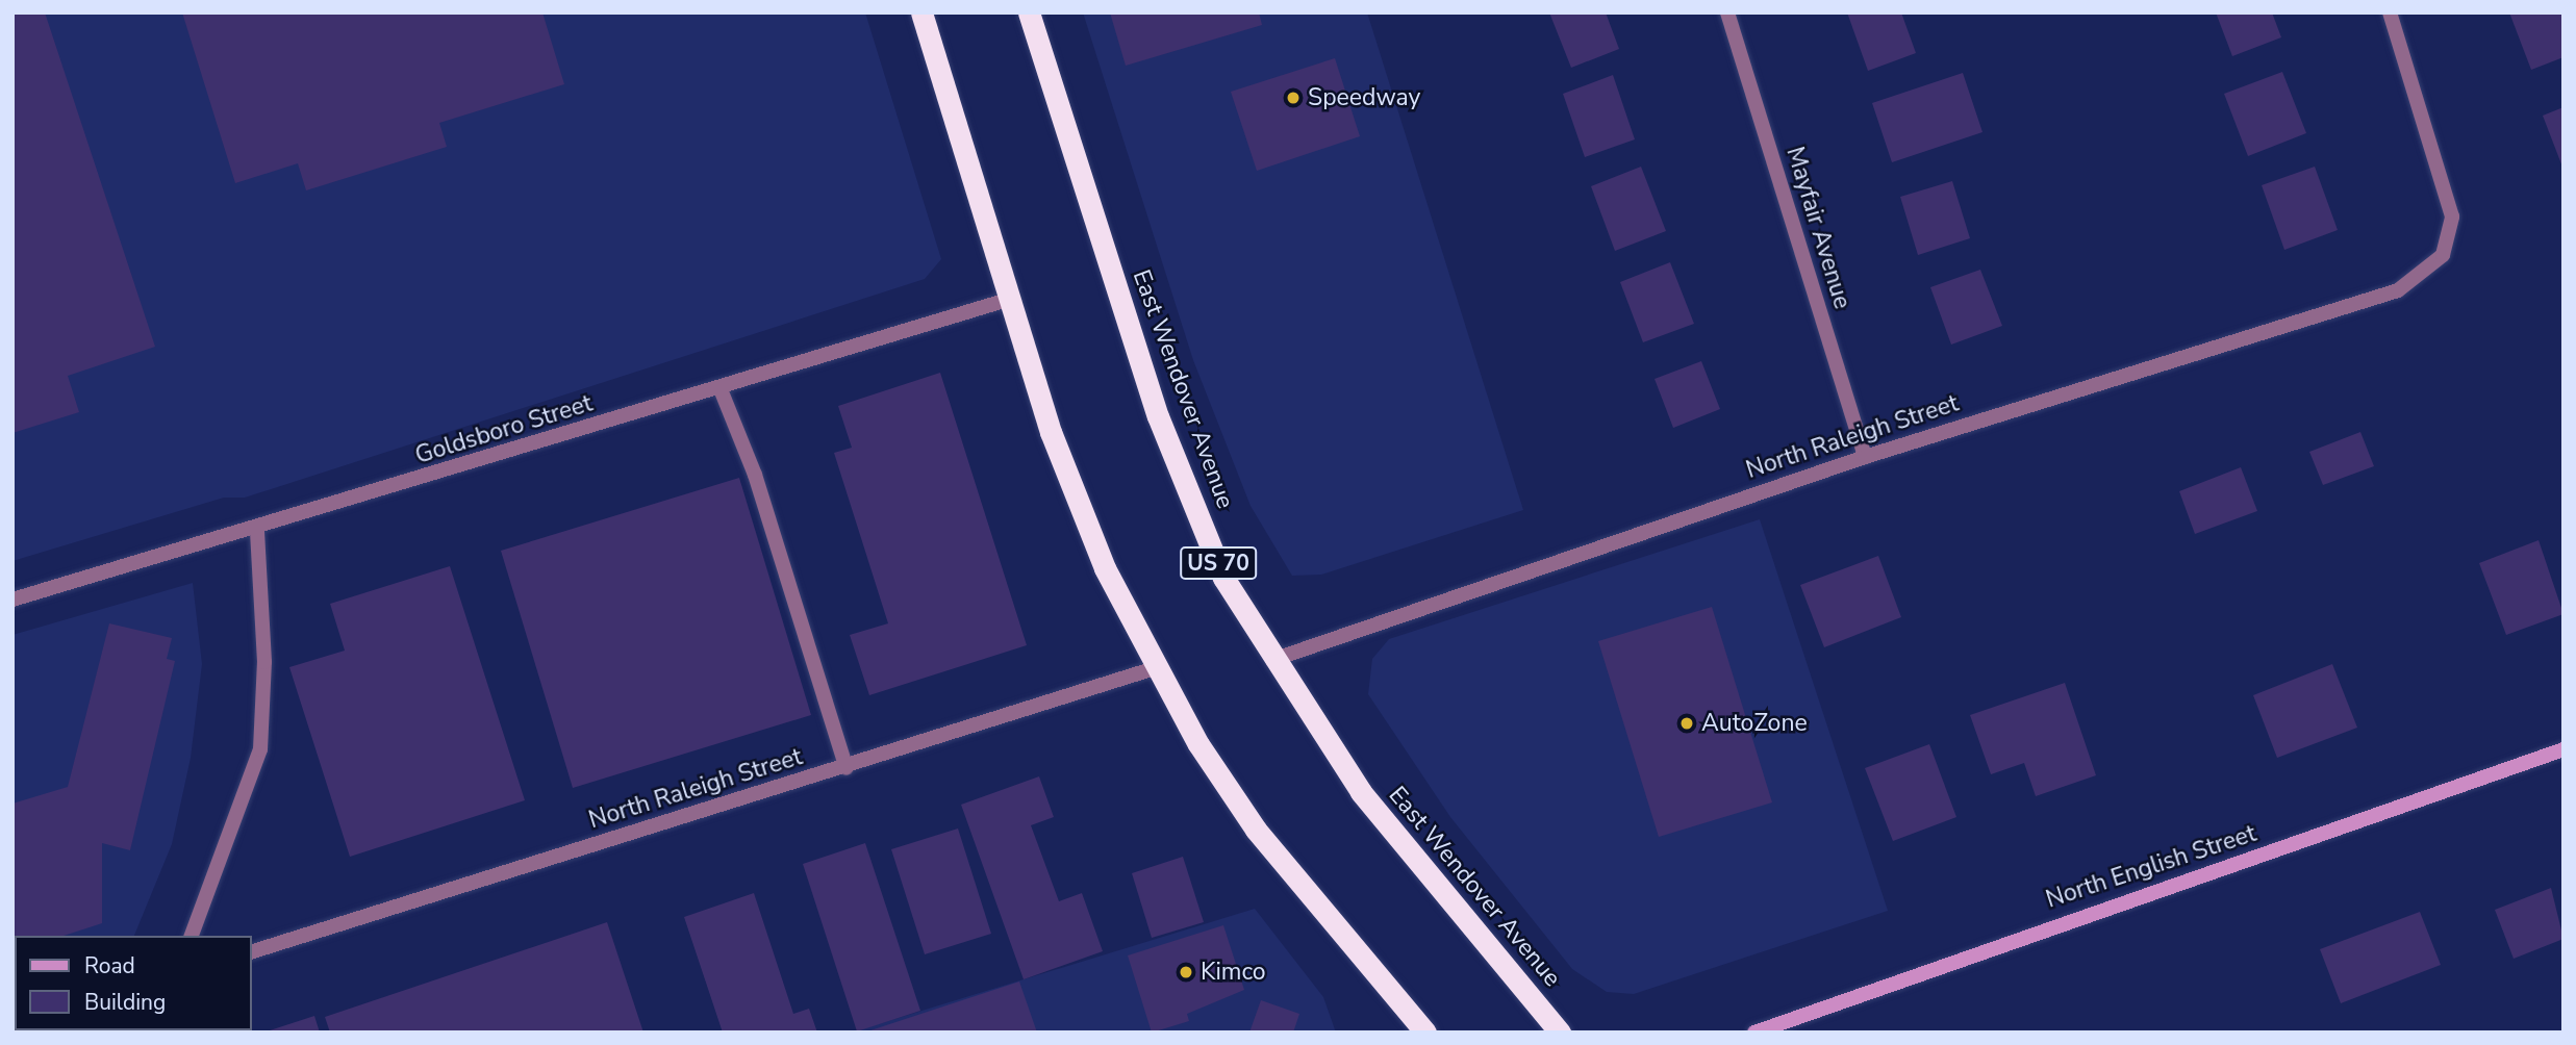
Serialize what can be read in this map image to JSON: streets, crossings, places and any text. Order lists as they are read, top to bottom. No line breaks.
{"streets":{"highway":["East Wendover Avenue","US 70"],"street":["Mayfair Avenue","Goldsboro Street","North Raleigh Street","North English Street"]},"crossings":[["Mayfair Avenue","North Raleigh Street"],["East Wendover Avenue","North Raleigh Street"]],"places":["Speedway","AutoZone","Kimco"],"legend":["Road","Building"]}
